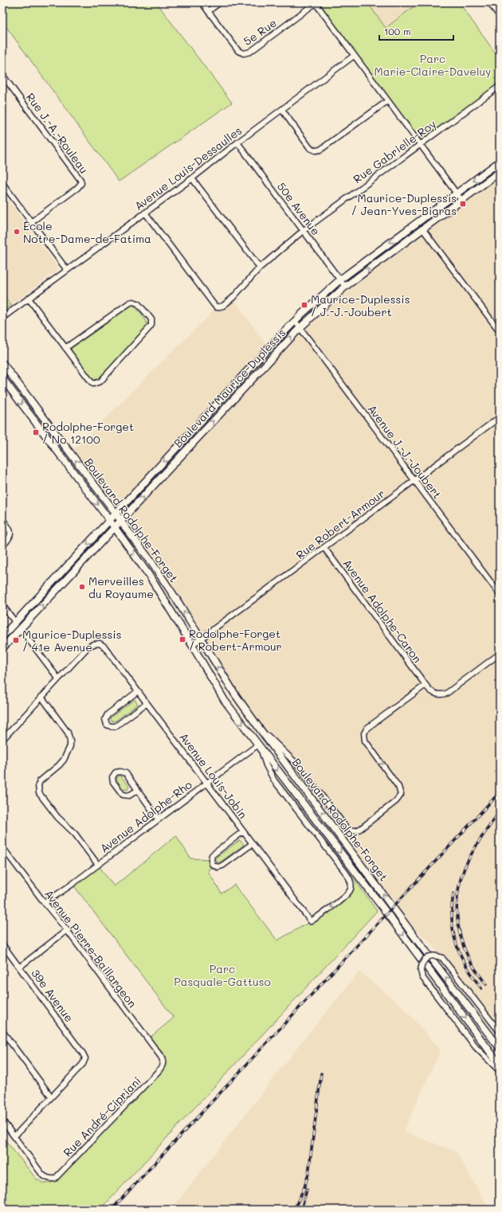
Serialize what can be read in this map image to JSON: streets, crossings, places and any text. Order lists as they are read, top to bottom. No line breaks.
{"streets":{"street":["5e Rue","Rue J.-A.-Rouleau","Rue Gabrielle-Roy","Avenue Louis-Dessaulles","50e Avenue","Boulevard Maurice-Duplessis","Avenue J.-J.-Joubert","Boulevard Rodolphe-Forget","Rue Robert-Armour","Avenue Adolphe-Caron","Avenue Louis-Jobin","Avenue Adolphe-Rho","Avenue Pierre-Baillargeon","39e Avenue","Rue André-Cipriani"]},"crossings":[["Rue Gabrielle-Roy","Avenue Louis-Dessaulles"],["Rue Gabrielle-Roy","50e Avenue"],["Avenue Louis-Dessaulles","50e Avenue"],["50e Avenue","Boulevard Maurice-Duplessis"],["Boulevard Maurice-Duplessis","Avenue J.-J.-Joubert"],["Boulevard Maurice-Duplessis","Boulevard Rodolphe-Forget"],["Avenue J.-J.-Joubert","Rue Robert-Armour"],["Boulevard Rodolphe-Forget","Rue Robert-Armour"],["Boulevard Rodolphe-Forget","Avenue Louis-Jobin"],["Boulevard Rodolphe-Forget","Avenue Adolphe-Rho"],["Rue Robert-Armour","Avenue Adolphe-Caron"],["Avenue Louis-Jobin","Avenue Adolphe-Rho"],["Avenue Adolphe-Rho","Avenue Pierre-Baillargeon"],["Avenue Pierre-Baillargeon","Rue André-Cipriani"]],"parks":["Parc Marie-Claire-Daveluy","Parc Pasquale-Gattuso"],"places":{"transit":["Maurice-Duplessis / Jean-Yves-Bigras","Maurice-Duplessis / J.-J.-Joubert","Rodolphe-Forget / No 12100","Rodolphe-Forget / Robert-Armour","Maurice-Duplessis / 41e Avenue"],"other":["École Notre-Dame-de-Fatima","Merveilles du Royaume"]},"scale_bar":"100 m"}
